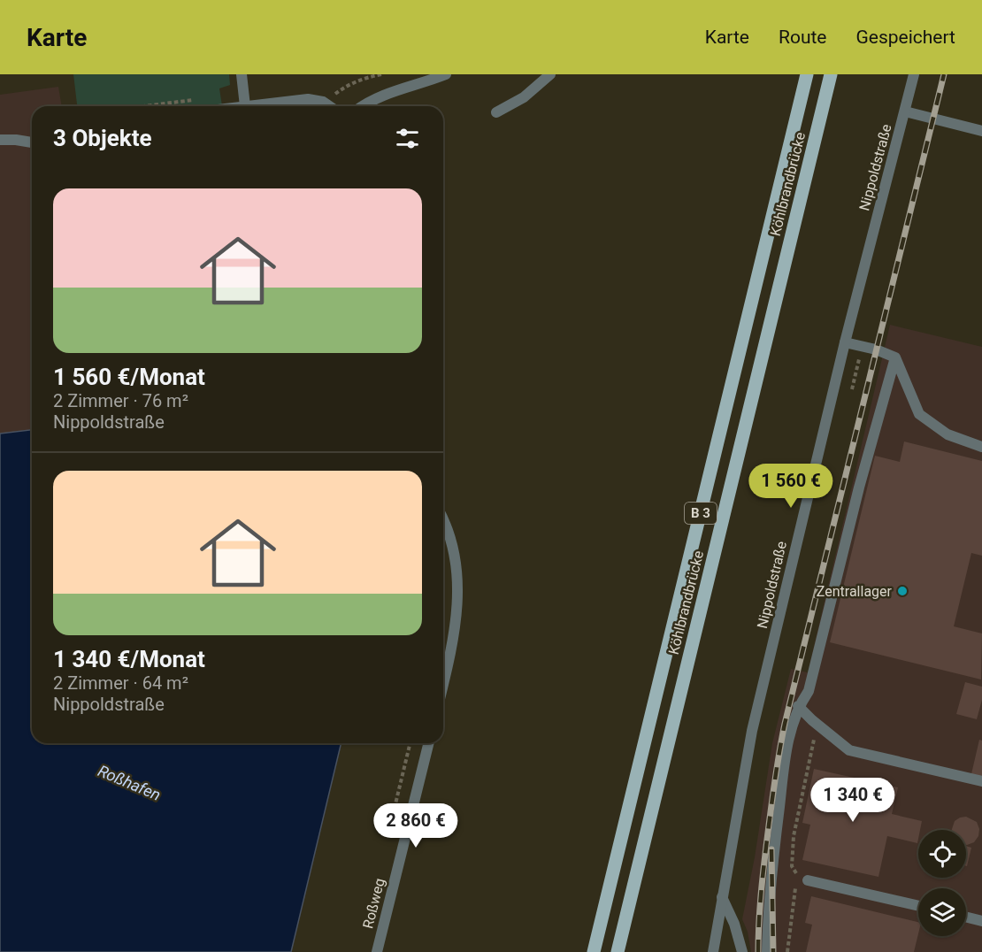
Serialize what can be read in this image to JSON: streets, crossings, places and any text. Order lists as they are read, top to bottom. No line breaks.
{"streets":{"main road":["Köhlbrandbrücke","B 3"],"street":["Nippoldstraße","Roßweg"]},"water":["Roßhafen"],"places":["Zentrallager"],"page":{"header":"Karte","nav":["Karte","Route","Gespeichert"],"heading":"3 Objekte","list":[{"name":"1 560 €/Monat","note":"2 Zimmer · 76 m² · Nippoldstraße"},{"name":"1 340 €/Monat","note":"2 Zimmer · 64 m² · Nippoldstraße"}],"price":["1 560 €","1 340 €","2 860 €"]}}
